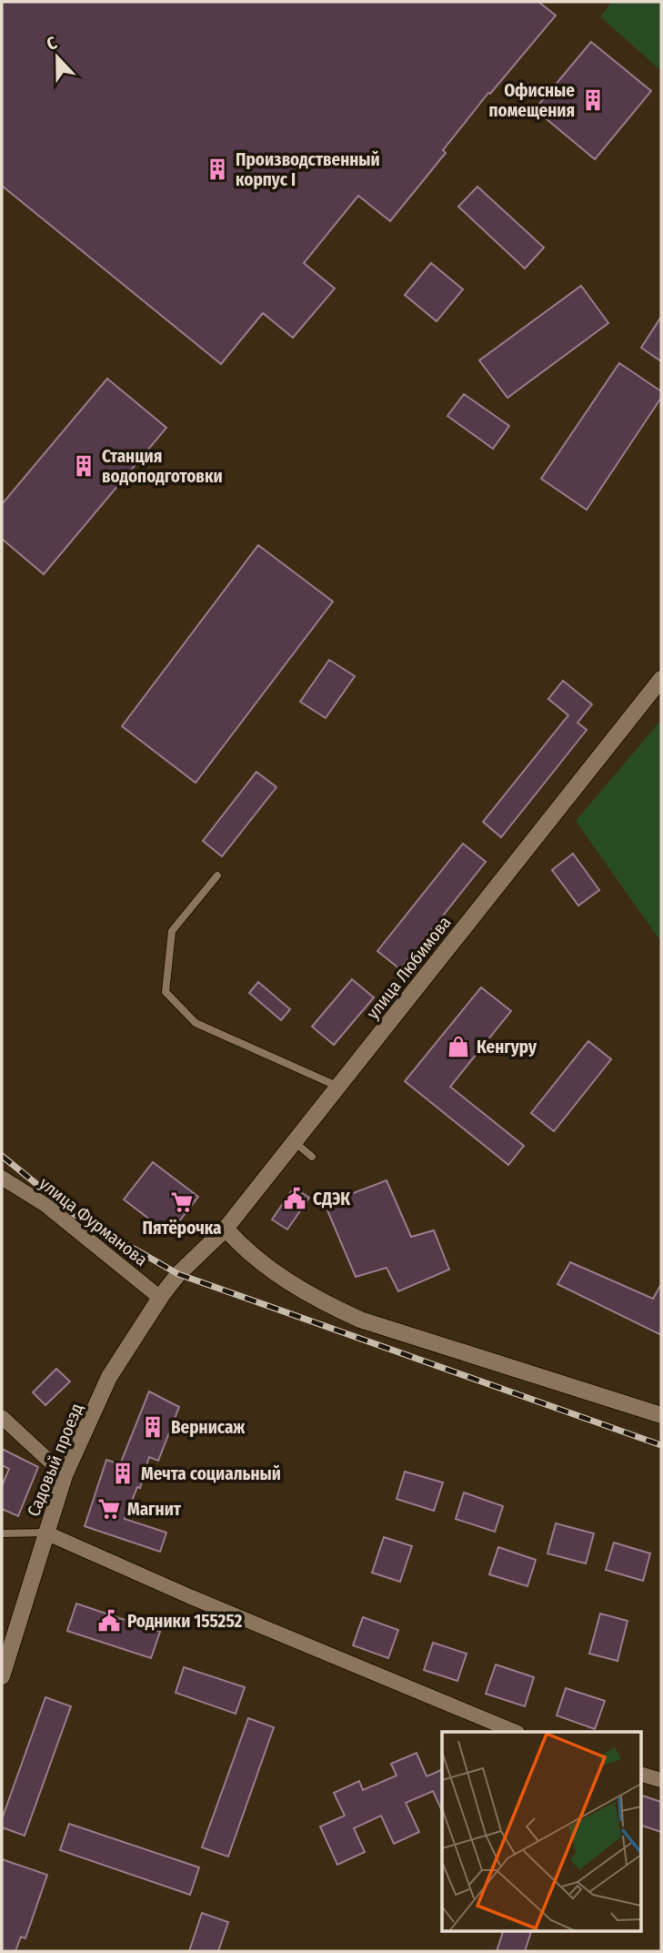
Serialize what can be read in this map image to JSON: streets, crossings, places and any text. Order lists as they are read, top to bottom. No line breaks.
{"streets":{"main road":["улица Любимова","Садовый проезд"],"street":["улица Фурманова"]},"crossings":[["улица Любимова","Садовый проезд"],["улица Фурманова","Садовый проезд"]],"places":{"building":["Офисные помещения","Производственный корпус I","Станция водоподготовки","Вернисаж","Мечта социальный"],"shop":["Кенгуру"],"public building":["СДЭК","Родники 155252"],"supermarket":["Пятёрочка","Магнит"]},"north":"top"}
